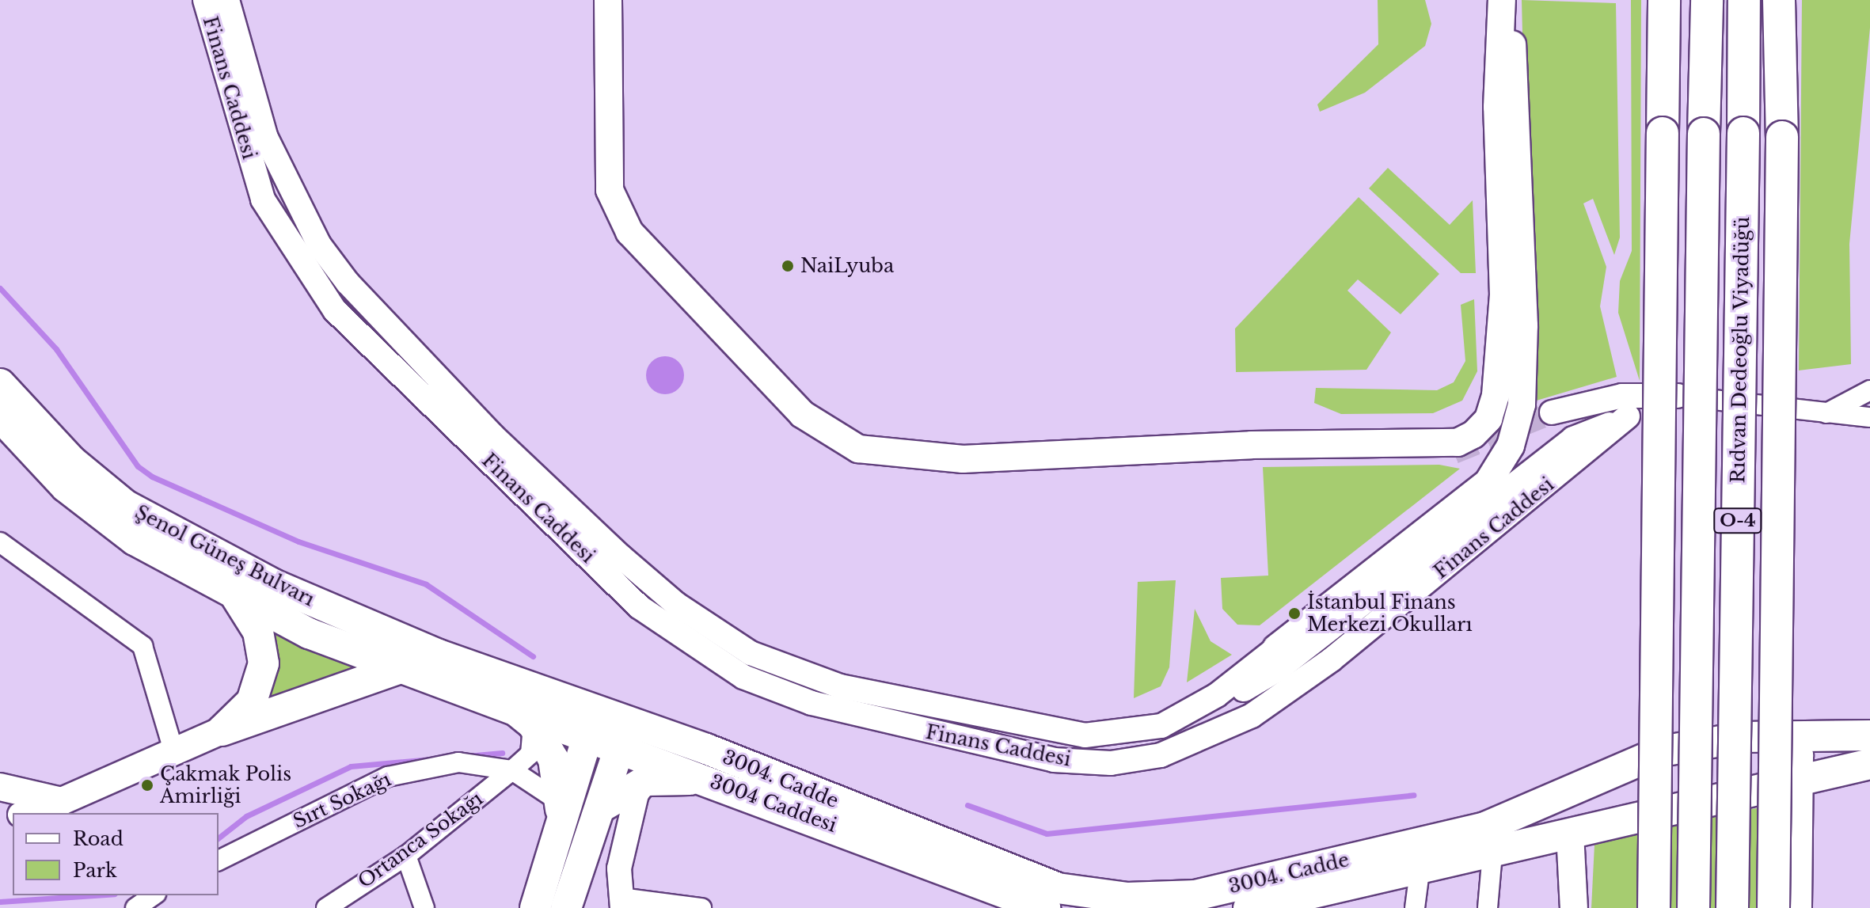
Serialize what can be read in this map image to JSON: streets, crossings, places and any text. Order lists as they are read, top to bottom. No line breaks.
{"streets":{"highway":["Rıdvan Dedeoğlu Viyadüğü","O-4"],"main road":["Şenol Güneş Bulvarı","3004. Cadde","3004 Caddesi"],"street":["Finans Caddesi","Sırt Sokağı","Ortanca Sokağı"]},"crossings":[["Şenol Güneş Bulvarı","3004 Caddesi"],["3004. Cadde","3004 Caddesi"],["Sırt Sokağı","Ortanca Sokağı"]],"places":["NaiLyuba","İstanbul Finans Merkezi Okulları","Çakmak Polis Amirliği"],"legend":["Road","Park"]}
